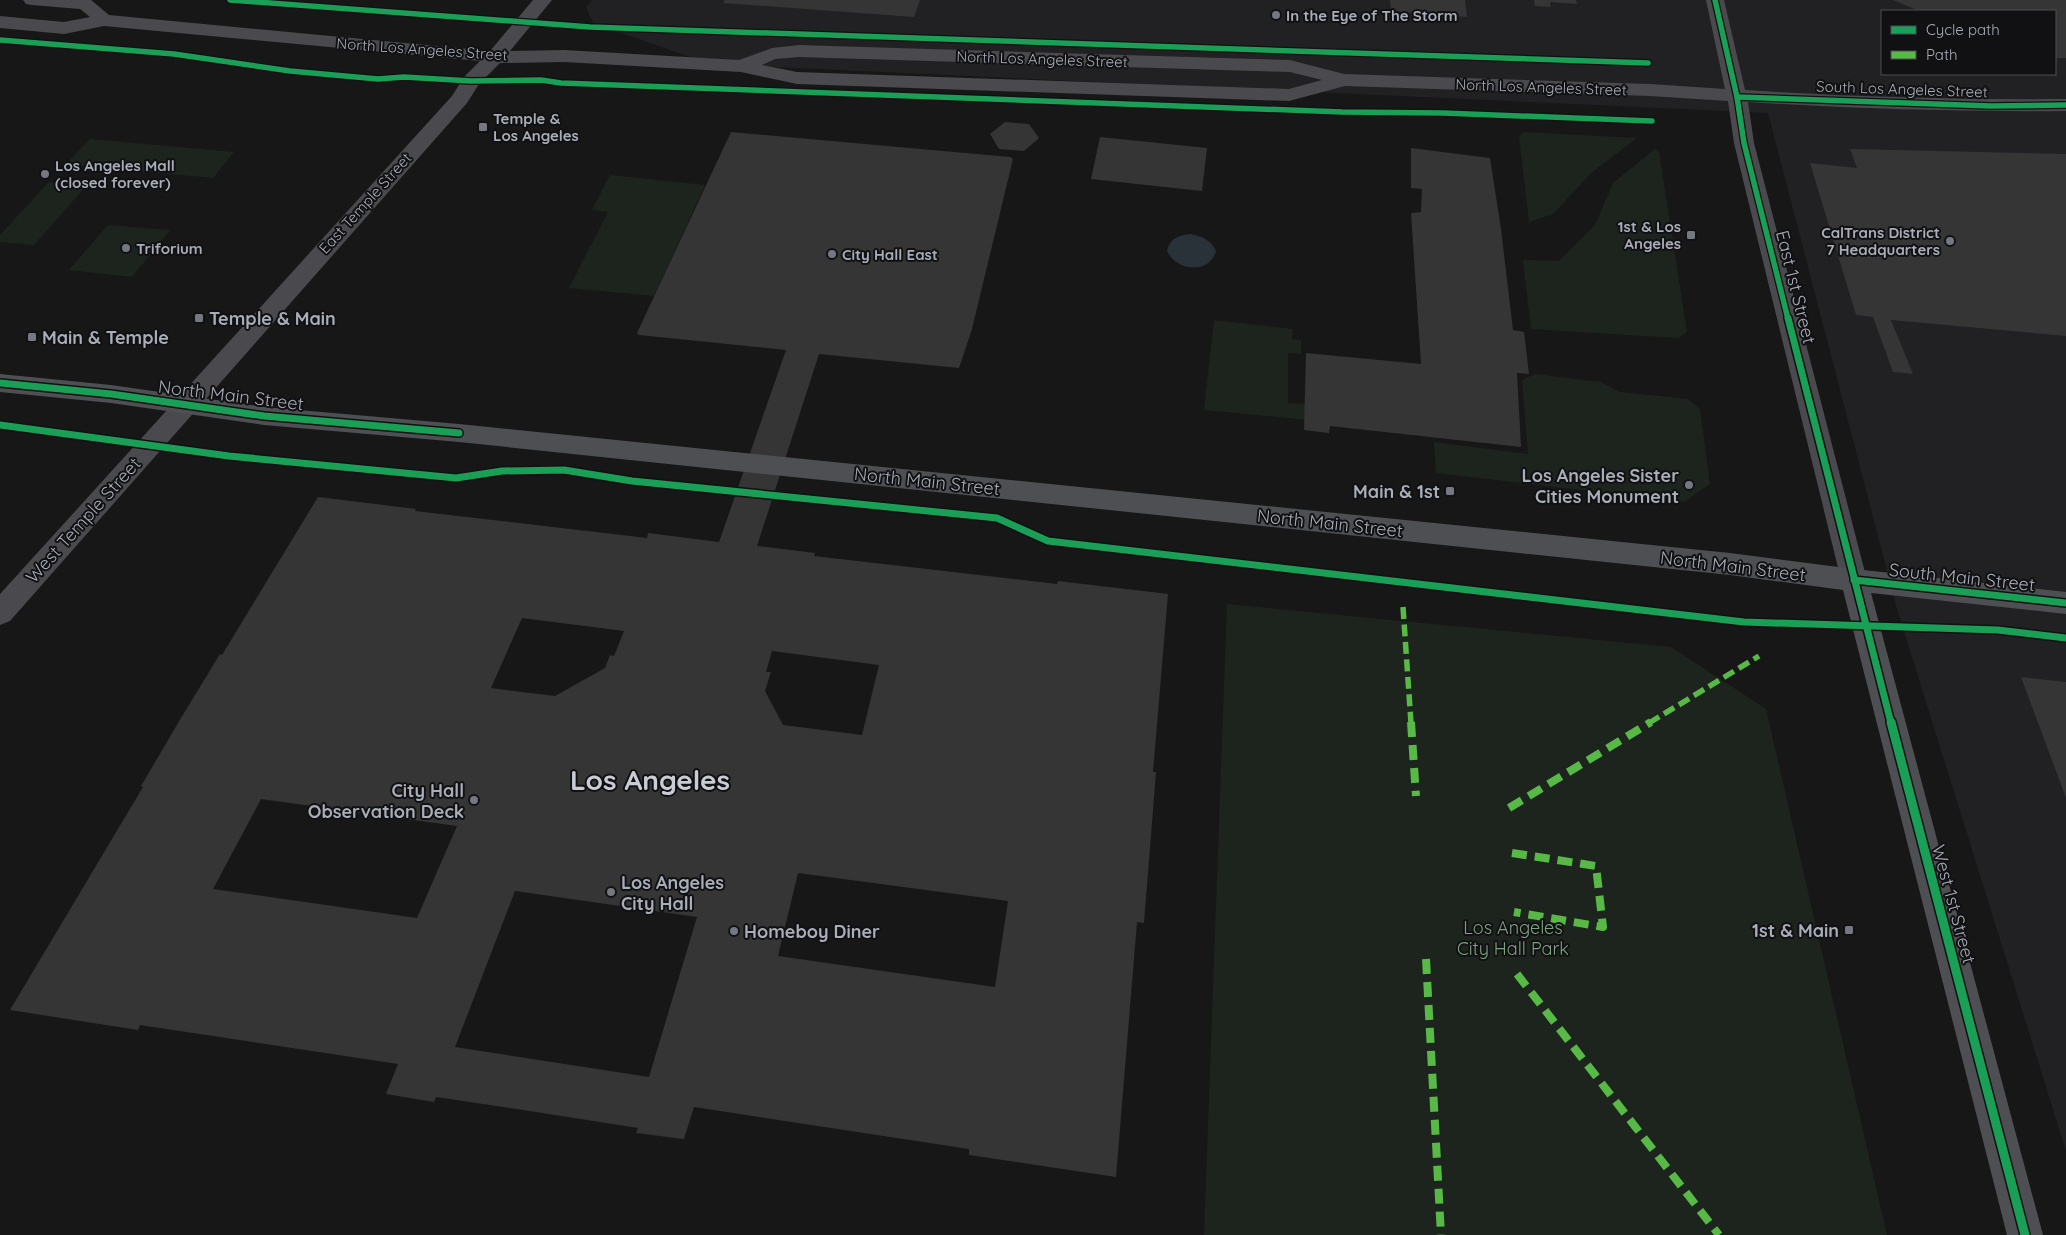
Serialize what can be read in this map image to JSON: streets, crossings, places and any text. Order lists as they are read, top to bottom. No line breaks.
{"streets":{"main road":["North Los Angeles Street","South Los Angeles Street","East Temple Street","East 1st Street","North Main Street","West Temple Street","South Main Street","West 1st Street"]},"crossings":[["North Los Angeles Street","South Los Angeles Street"],["North Los Angeles Street","East Temple Street"],["North Los Angeles Street","East 1st Street"],["South Los Angeles Street","East 1st Street"],["East Temple Street","North Main Street"],["East Temple Street","West Temple Street"],["East 1st Street","North Main Street"],["East 1st Street","South Main Street"],["East 1st Street","West 1st Street"],["North Main Street","West Temple Street"],["North Main Street","South Main Street"],["North Main Street","West 1st Street"],["South Main Street","West 1st Street"]],"districts":["Los Angeles"],"parks":["Los Angeles City Hall Park"],"places":{"other":["In the Eye of The Storm","Los Angeles Mall (closed forever)","CalTrans District 7 Headquarters","Triforium","City Hall East","Los Angeles Sister Cities Monument","City Hall Observation Deck","Los Angeles City Hall","Homeboy Diner"],"transit":["Temple & Los Angeles","1st & Los Angeles","Temple & Main","Main & Temple","Main & 1st","1st & Main"]},"legend":["Cycle path","Path"]}
